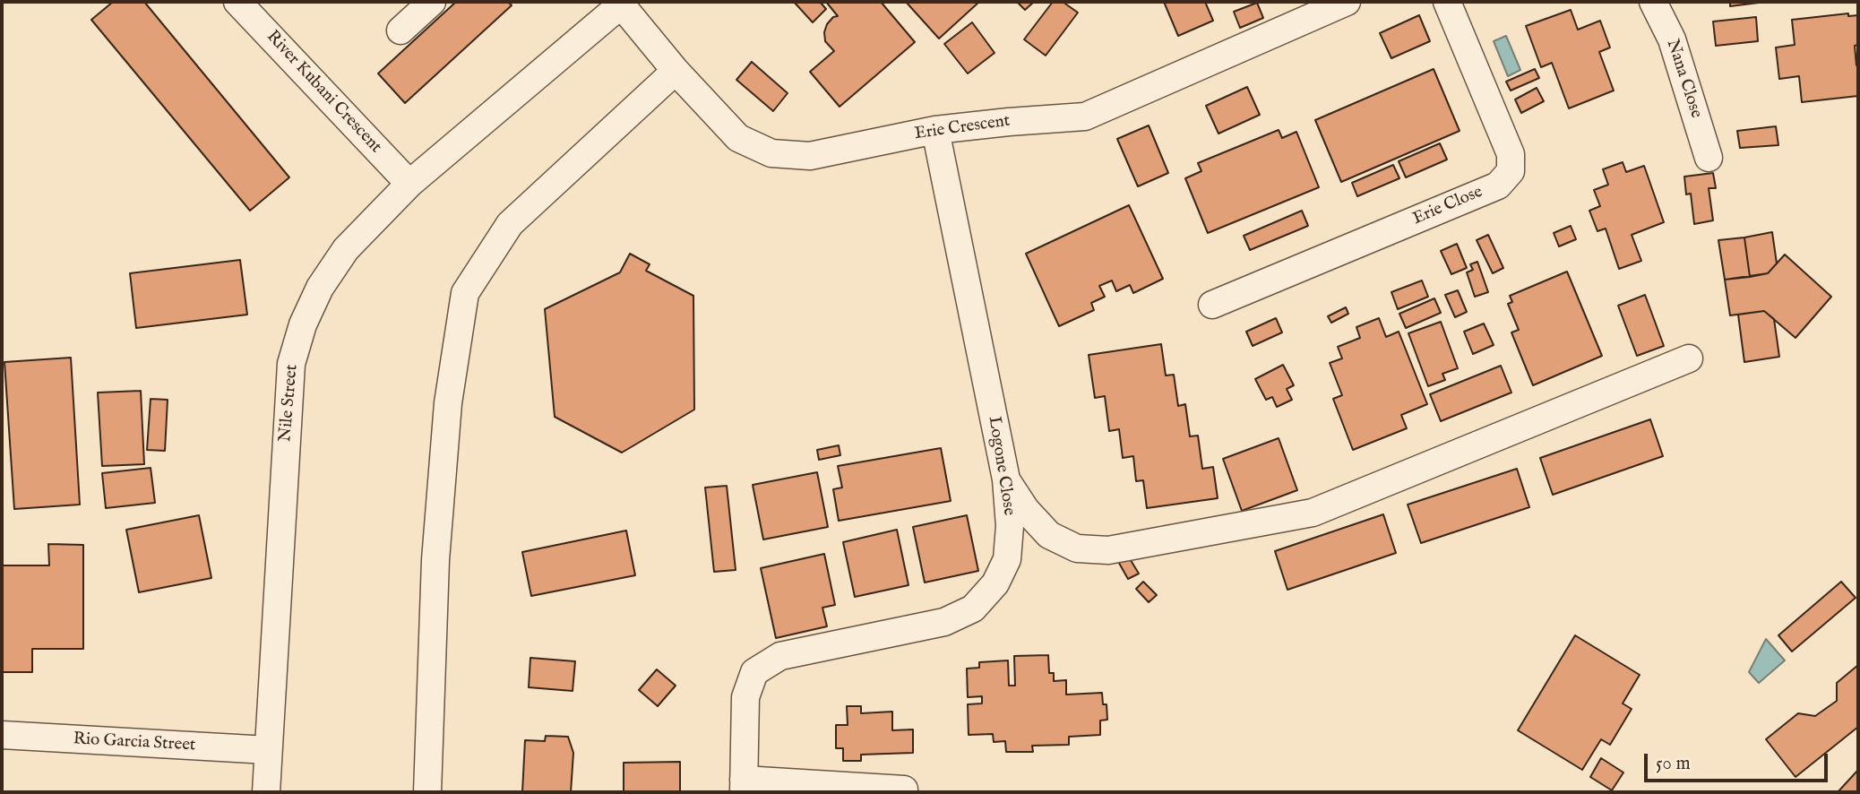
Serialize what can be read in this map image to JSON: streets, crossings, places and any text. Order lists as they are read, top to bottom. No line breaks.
{"streets":{"street":["Nana Close","River Kubani Crescent","Erie Crescent","Erie Close","Nile Street","Logone Close","Rio Garcia Street"]},"crossings":[["River Kubani Crescent","Nile Street"],["Erie Crescent","Nile Street"],["Erie Crescent","Logone Close"],["Nile Street","Rio Garcia Street"]],"scale_bar":"50 m"}
